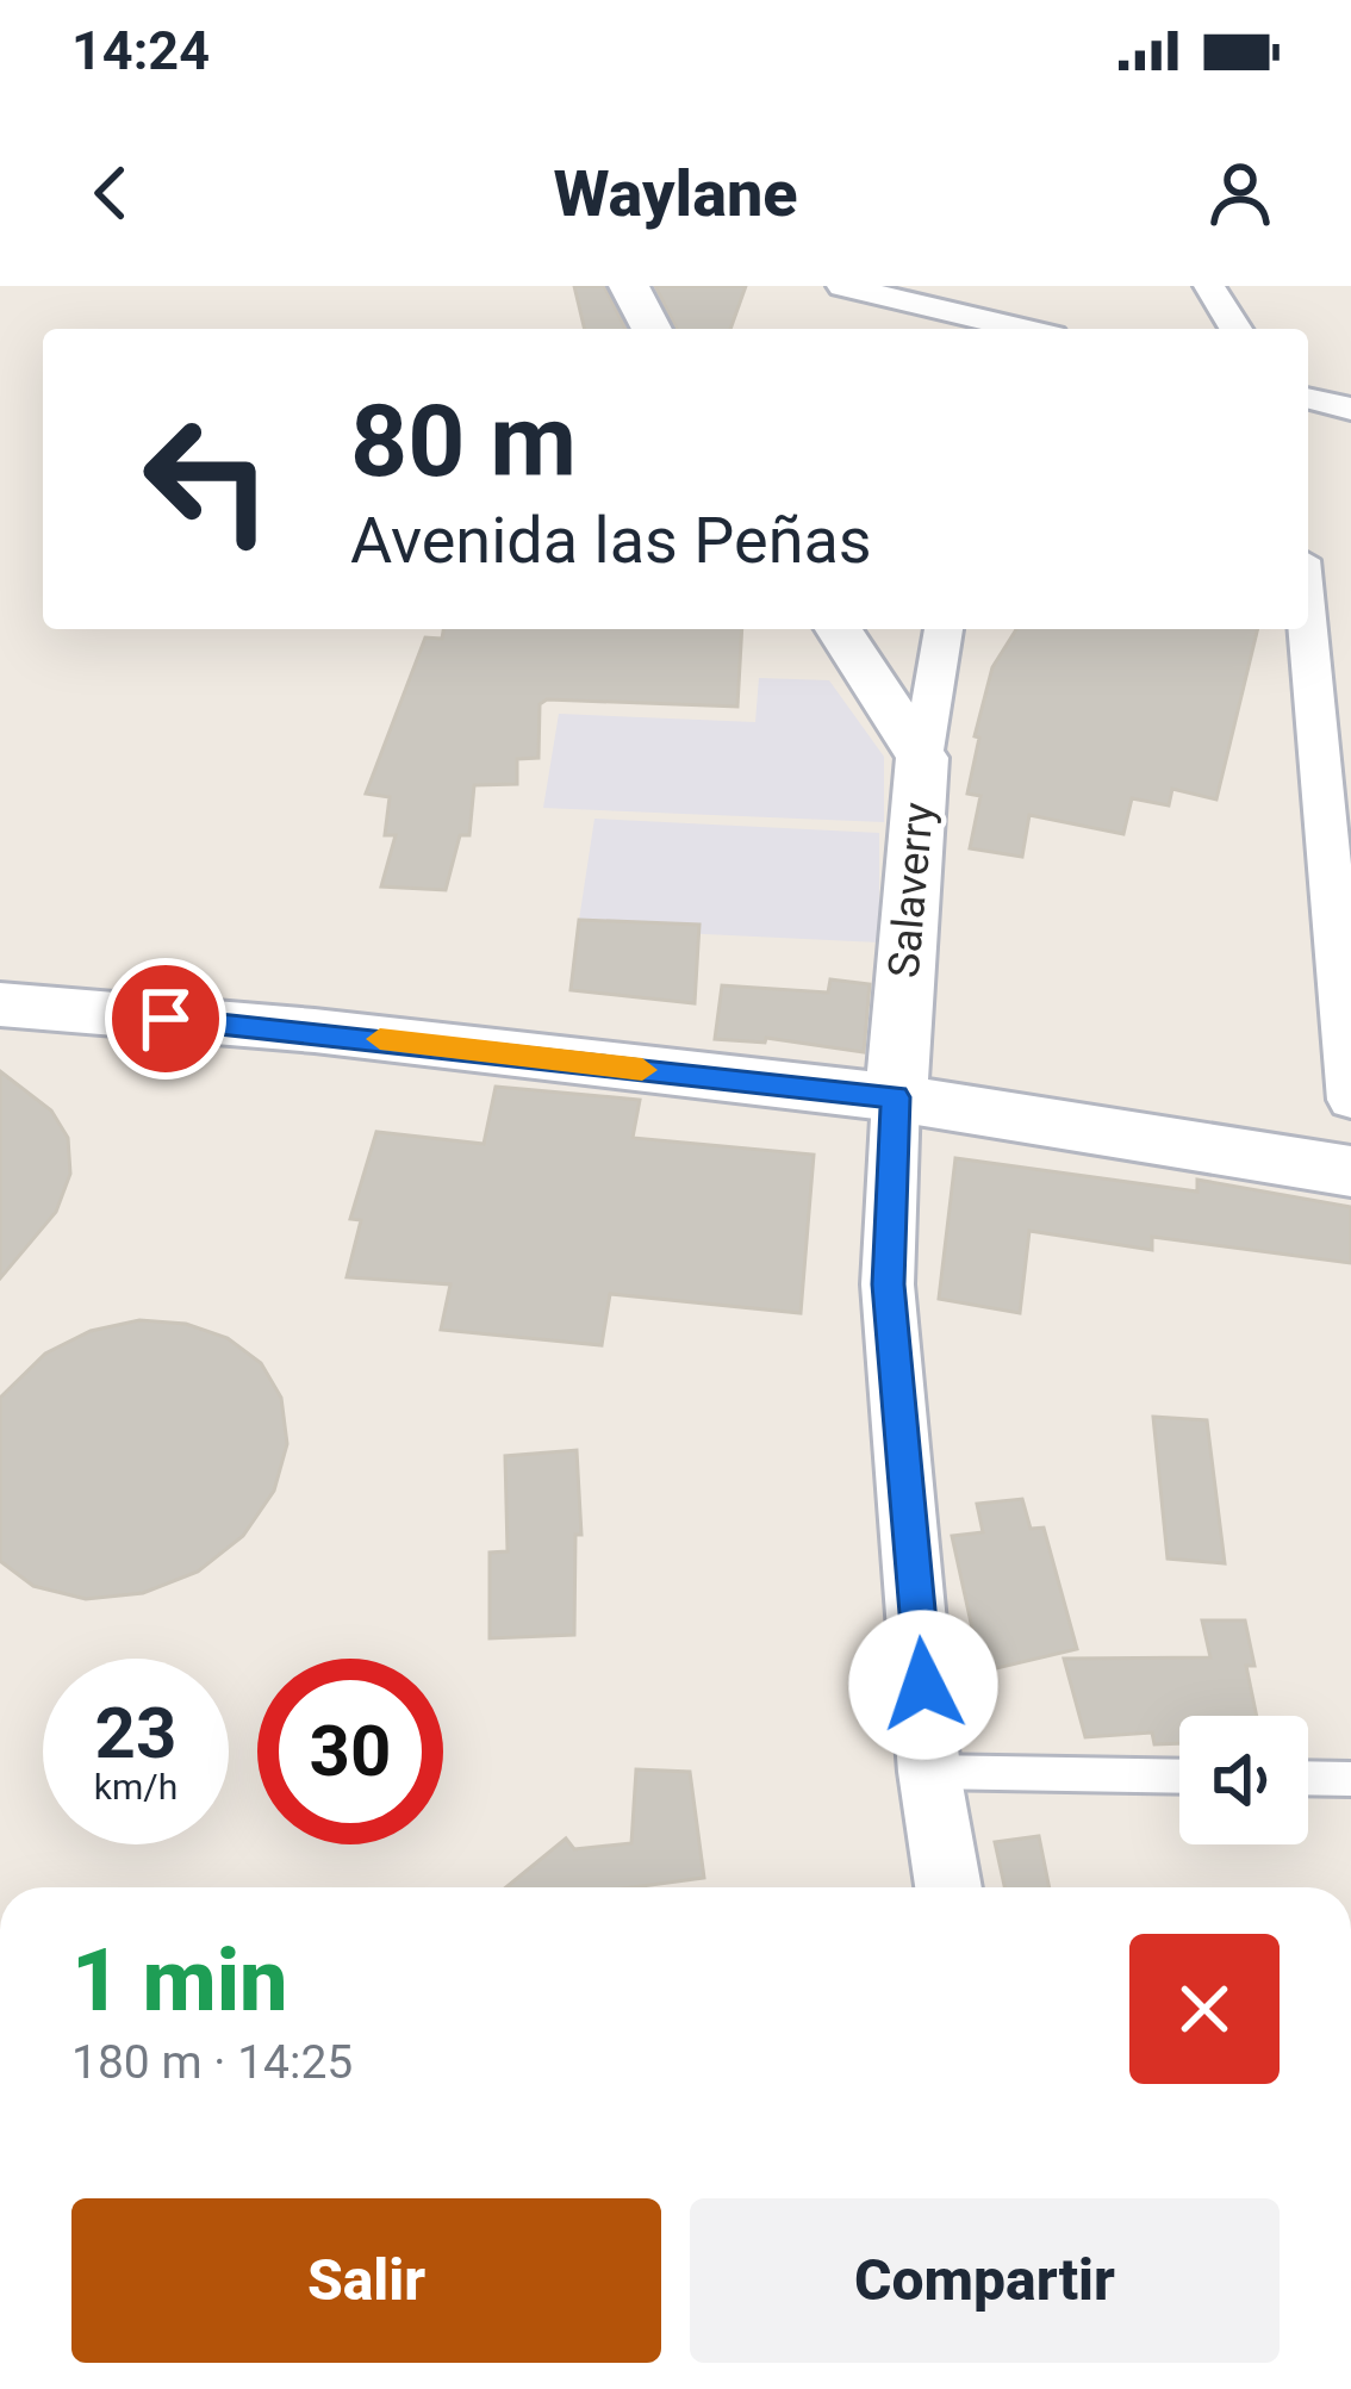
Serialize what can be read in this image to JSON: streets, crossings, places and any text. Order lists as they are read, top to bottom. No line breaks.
{"streets":{"street":["Salaverry"]},"page":{"status":"14:24","header":"Waylane","turn":["80 m","Avenida las Peñas"],"speed":"23 km/h","limit":"30","heading":["1 min","180 m · 14:25"],"buttons":["Salir","Compartir"]}}
